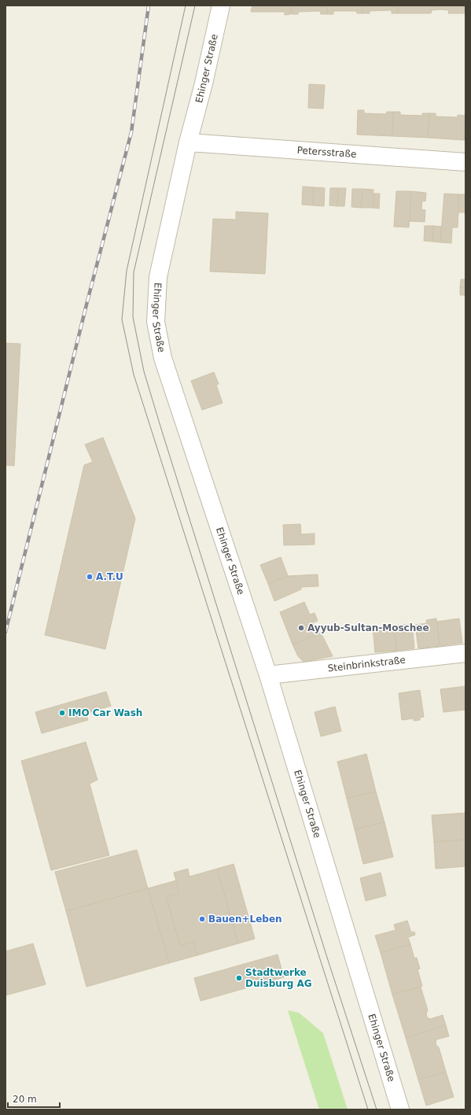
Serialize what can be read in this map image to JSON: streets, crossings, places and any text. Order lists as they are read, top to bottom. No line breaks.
{"streets":{"street":["Ehinger Straße","Petersstraße","Steinbrinkstraße"]},"crossings":[["Ehinger Straße","Petersstraße"],["Ehinger Straße","Steinbrinkstraße"]],"places":["A.T.U","Ayyub-Sultan-Moschee","IMO Car Wash","Bauen+Leben","Stadtwerke Duisburg AG"],"scale_bar":"20 m"}
